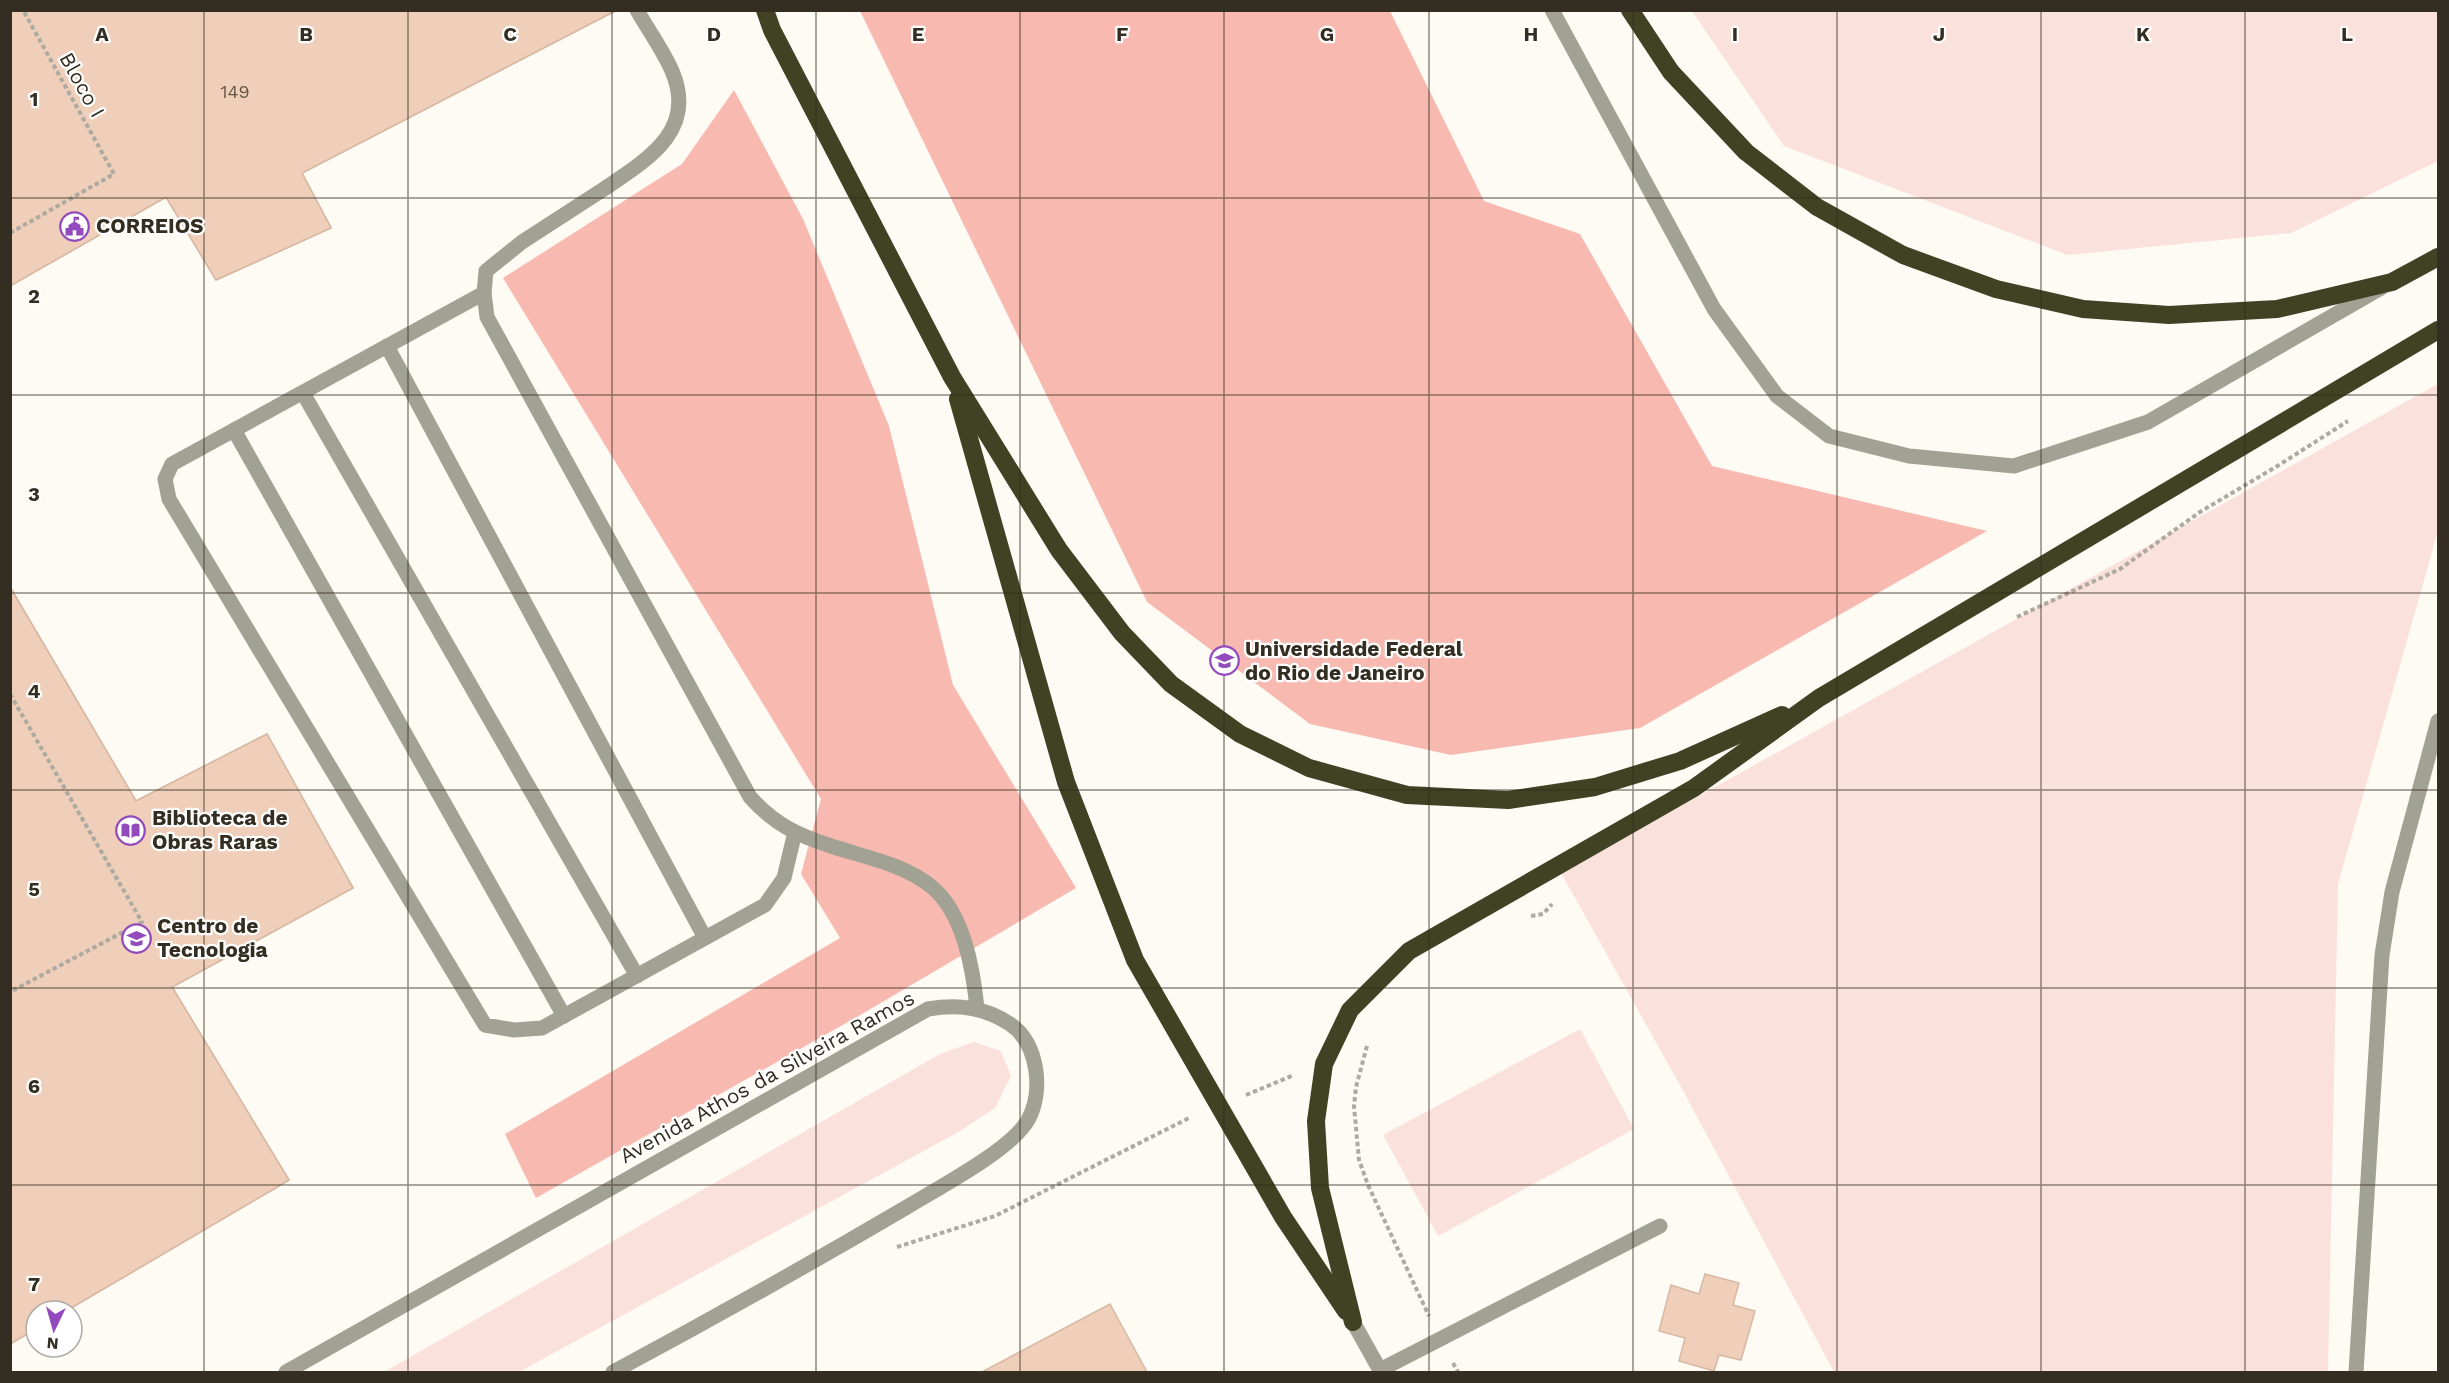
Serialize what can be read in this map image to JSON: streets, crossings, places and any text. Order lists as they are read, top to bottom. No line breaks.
{"streets":{"street":["Avenida Athos da Silveira Ramos"],"path":["Bloco I"]},"places":{"public building":["CORREIOS"],"school or university":["Universidade Federal do Rio de Janeiro","Centro de Tecnologia"],"library":["Biblioteca de Obras Raras"]},"house_numbers":["149"],"north":"bottom","grid":{"columns":["A","B","C","D","E","F","G","H","I","J","K","L"],"rows":["1","2","3","4","5","6","7"]}}
